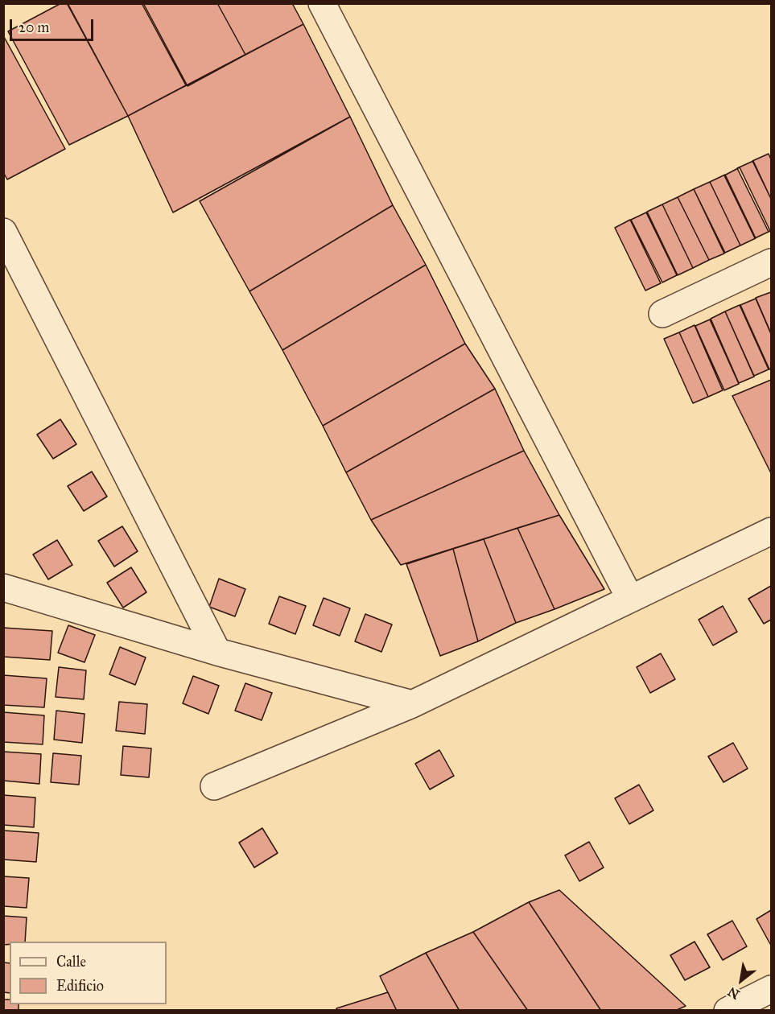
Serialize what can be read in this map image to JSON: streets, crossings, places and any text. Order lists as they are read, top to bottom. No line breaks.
{"legend":["Calle","Edificio"],"scale_bar":"20 m","north":"bottom left"}
